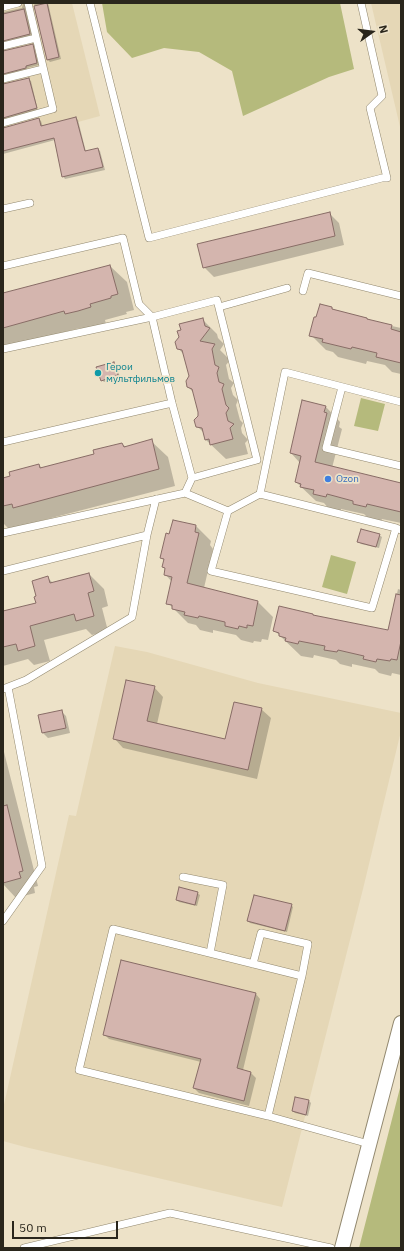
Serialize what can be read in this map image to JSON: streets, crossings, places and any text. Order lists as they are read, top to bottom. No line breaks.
{"places":["Герои мультфильмов","Ozon"],"scale_bar":"50 m","north":"right"}
